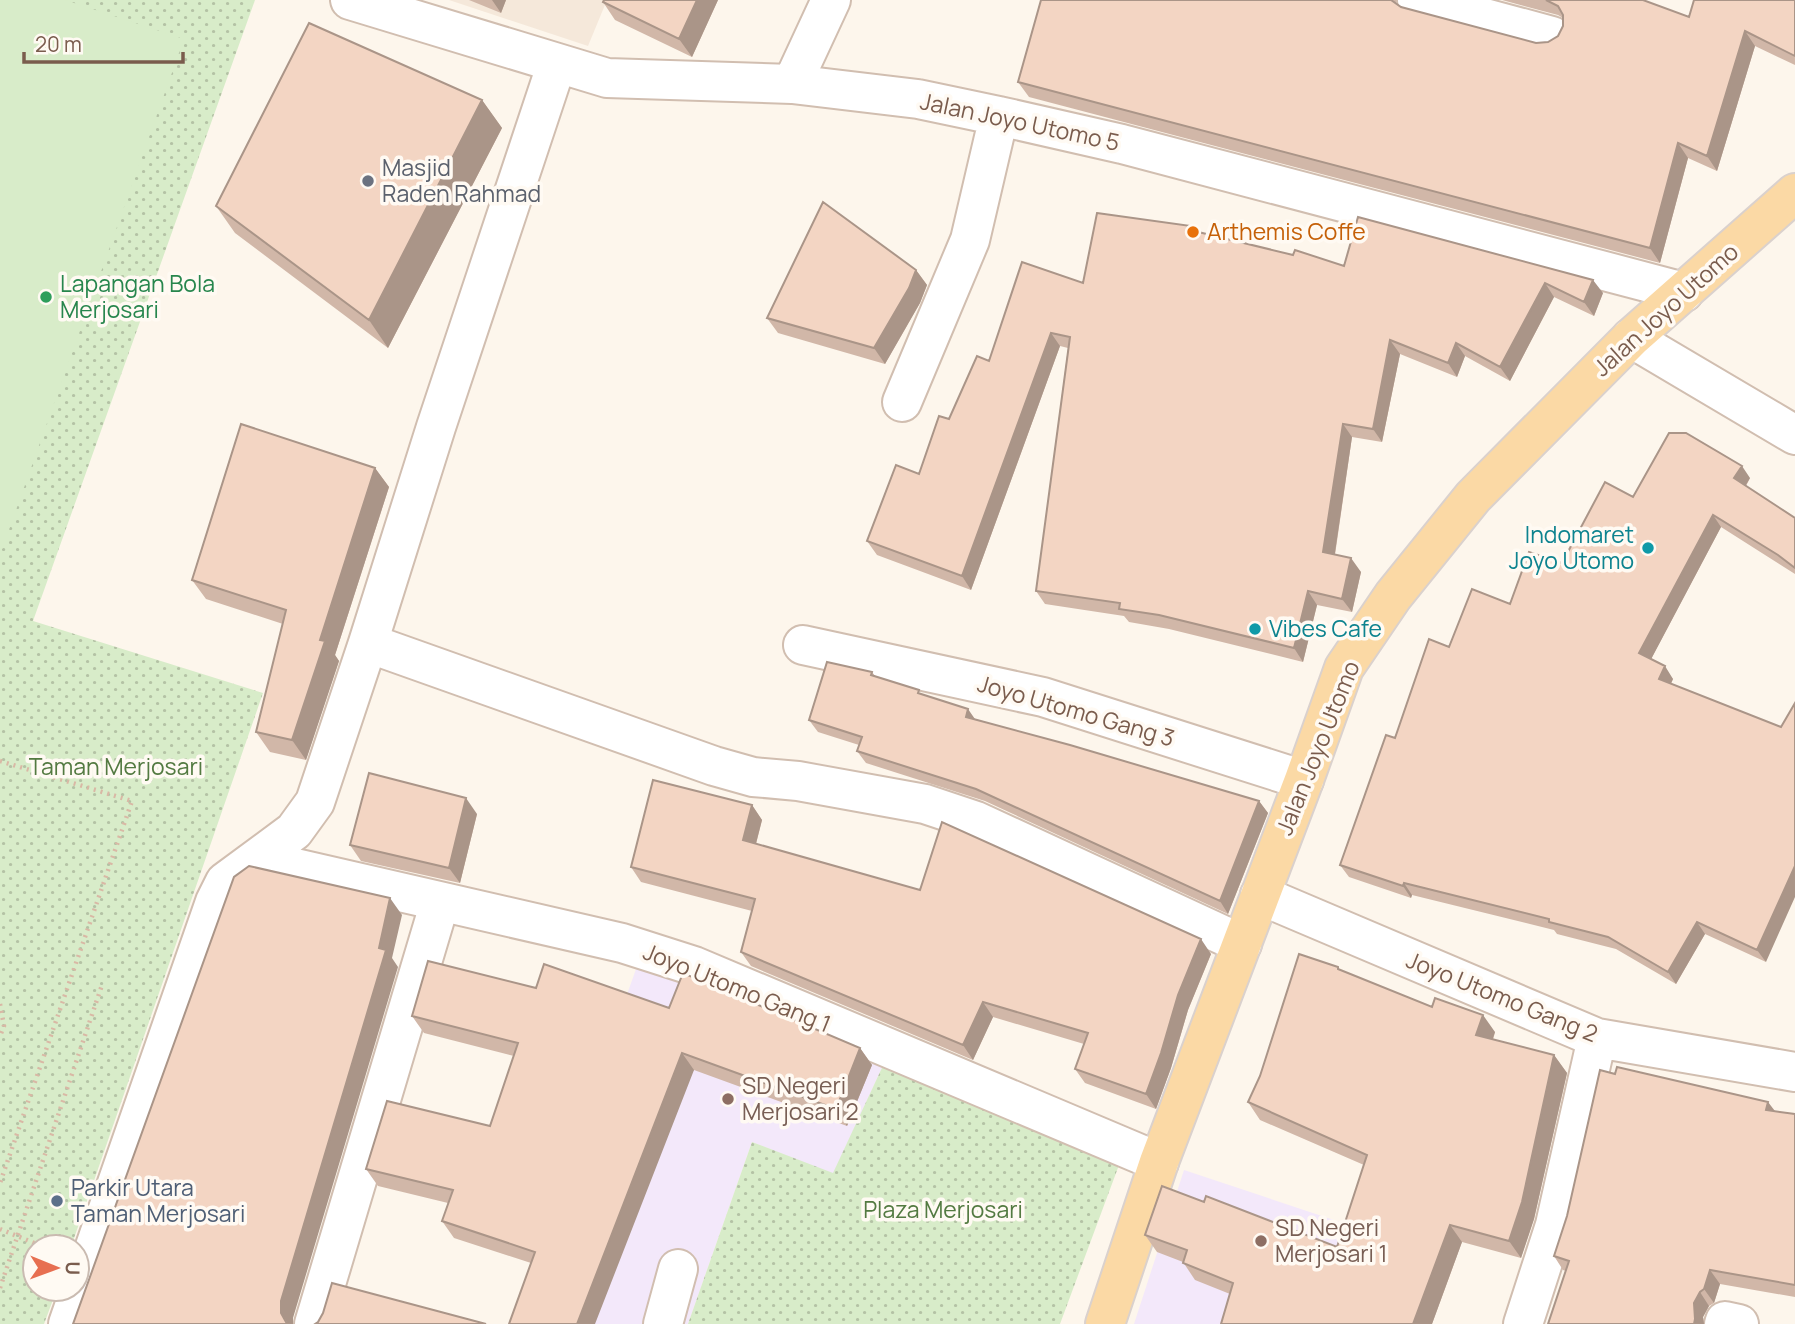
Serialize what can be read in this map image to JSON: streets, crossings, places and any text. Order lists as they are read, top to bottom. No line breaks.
{"streets":{"main road":["Jalan Joyo Utomo"],"street":["Jalan Joyo Utomo 5","Joyo Utomo Gang 3","Joyo Utomo Gang 1","Joyo Utomo Gang 2"]},"crossings":[["Jalan Joyo Utomo 5","Jalan Joyo Utomo"],["Jalan Joyo Utomo","Joyo Utomo Gang 3"],["Jalan Joyo Utomo","Joyo Utomo Gang 1"],["Jalan Joyo Utomo","Joyo Utomo Gang 2"]],"parks":["Taman Merjosari","Plaza Merjosari"],"places":["Masjid Raden Rahmad","Arthemis Coffe","Lapangan Bola Merjosari","Indomaret Joyo Utomo","Vibes Cafe","SD Negeri Merjosari 2","Parkir Utara Taman Merjosari","SD Negeri Merjosari 1"],"scale_bar":"20 m","north":"right"}
